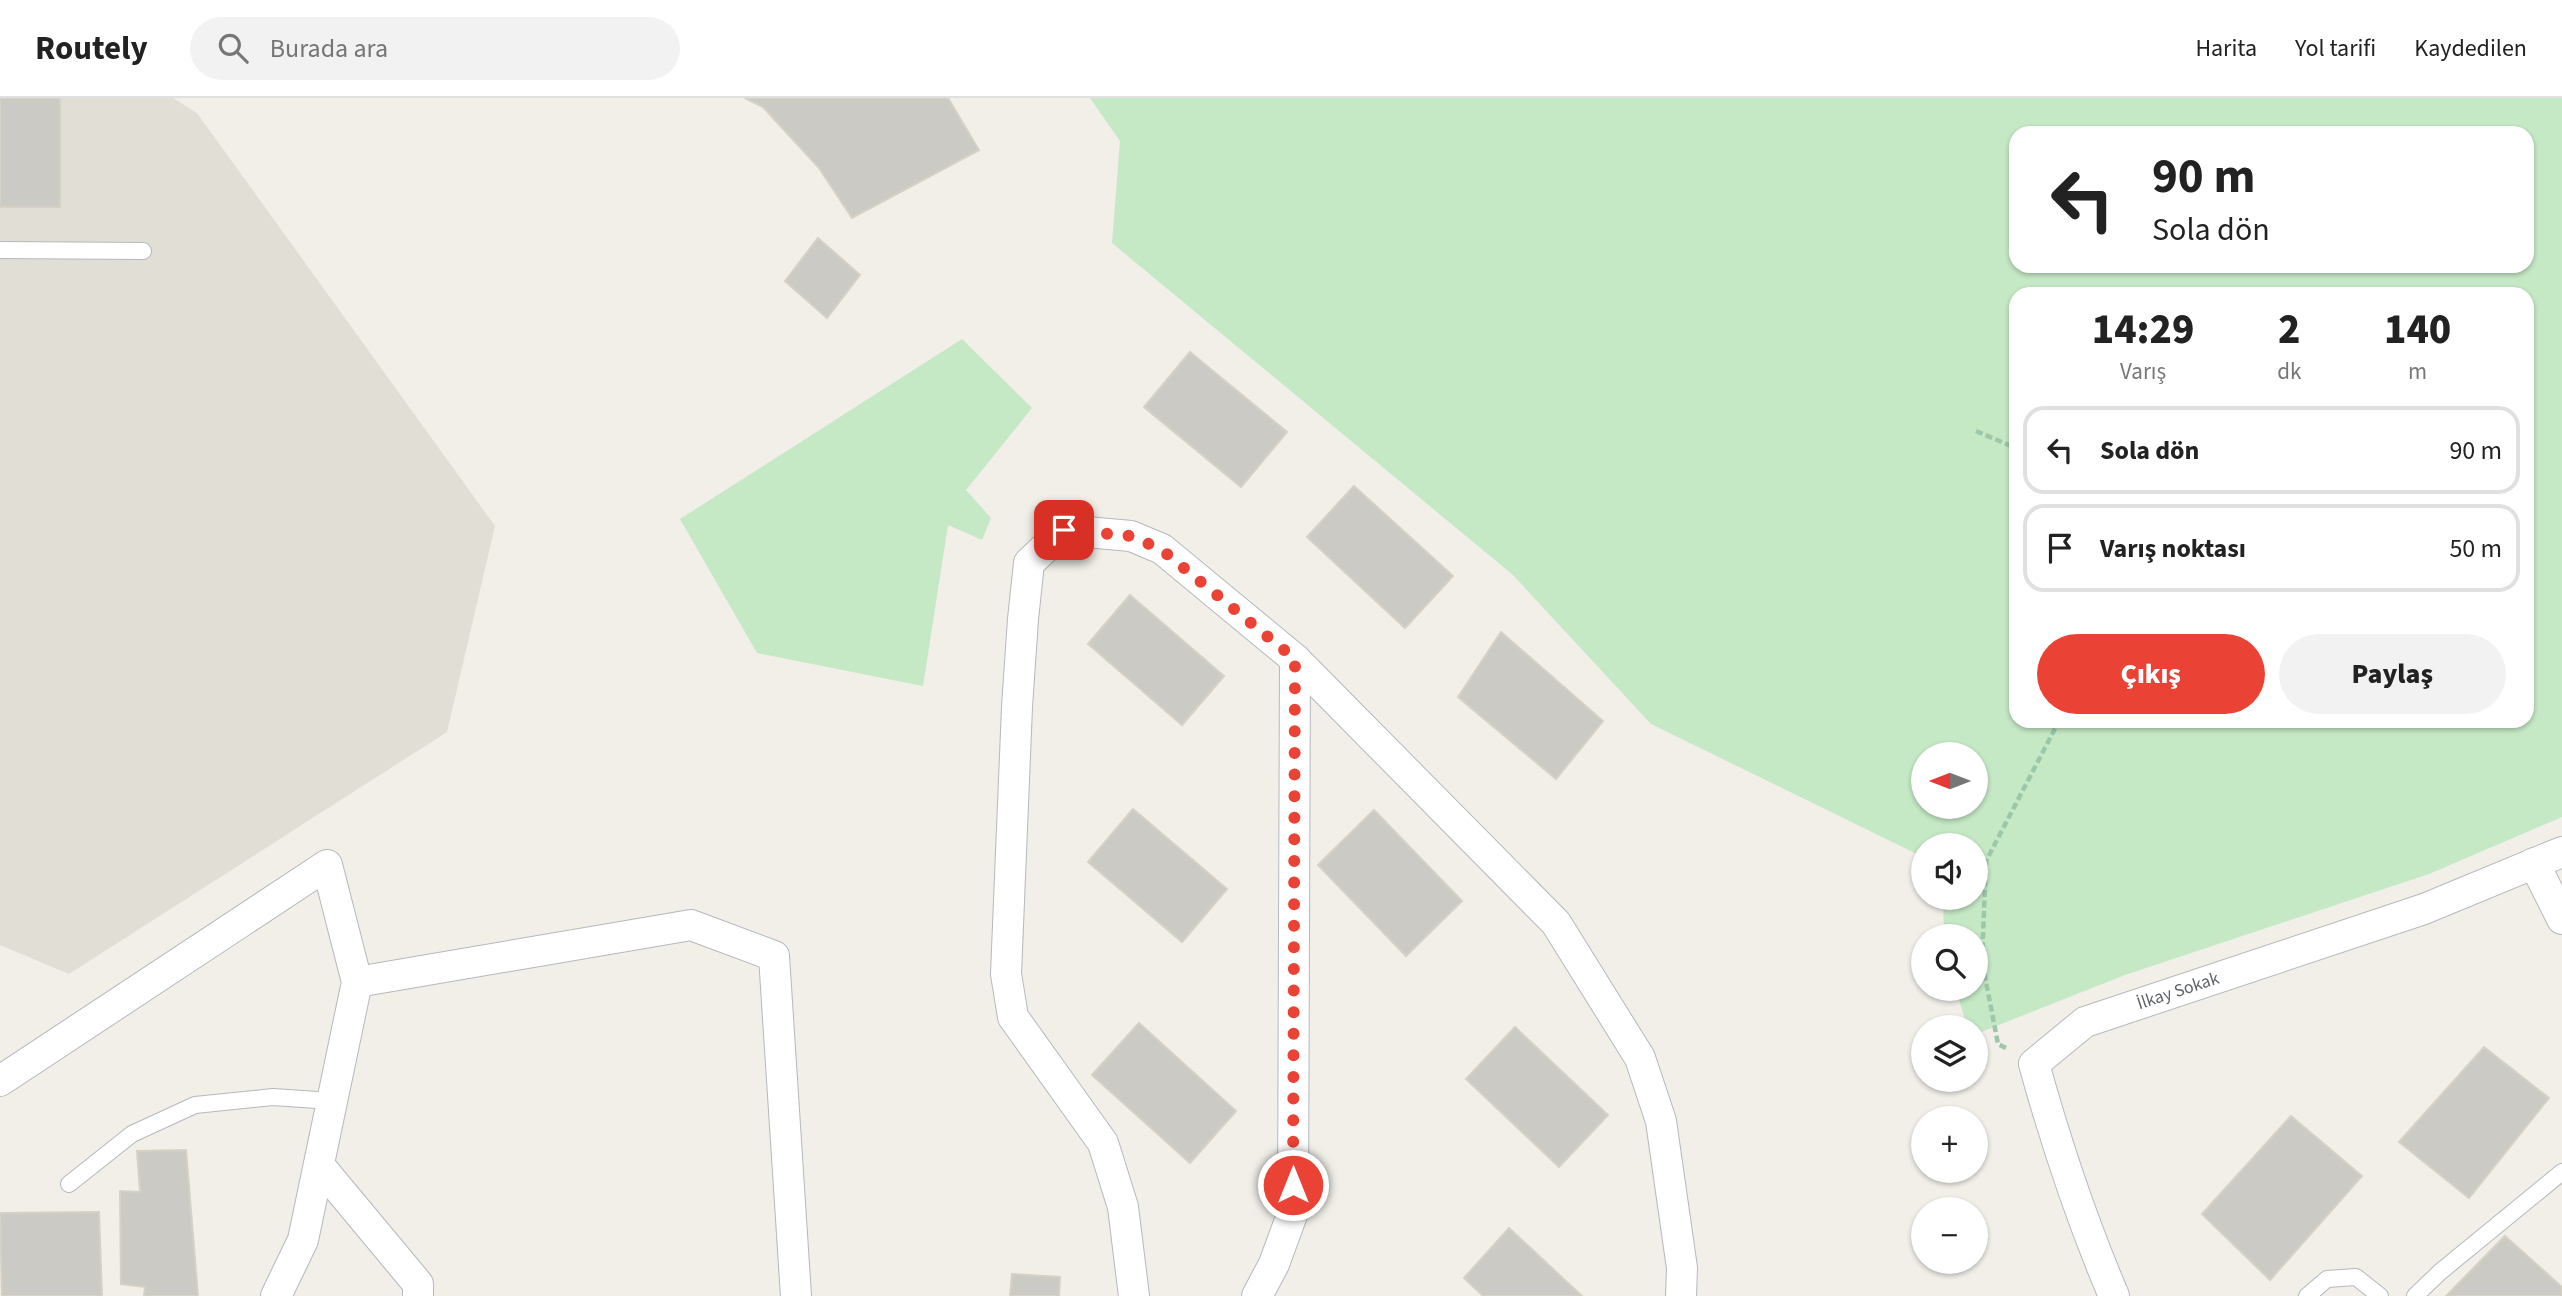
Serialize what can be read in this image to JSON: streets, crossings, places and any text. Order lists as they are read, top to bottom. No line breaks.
{"streets":{"street":["İlkay Sokak"]},"north":"left","page":{"header":"Routely","search":"Burada ara","nav":["Harita","Yol tarifi","Kaydedilen"],"turn":["90 m","Sola dön"],"eta":["14:29","Varış","2","dk","140","m"],"list":[{"name":"Sola dön","value":"90 m"},{"name":"Varış noktası","value":"50 m"}],"buttons":["Çıkış","Paylaş"],"map_buttons":["+","−"]}}
